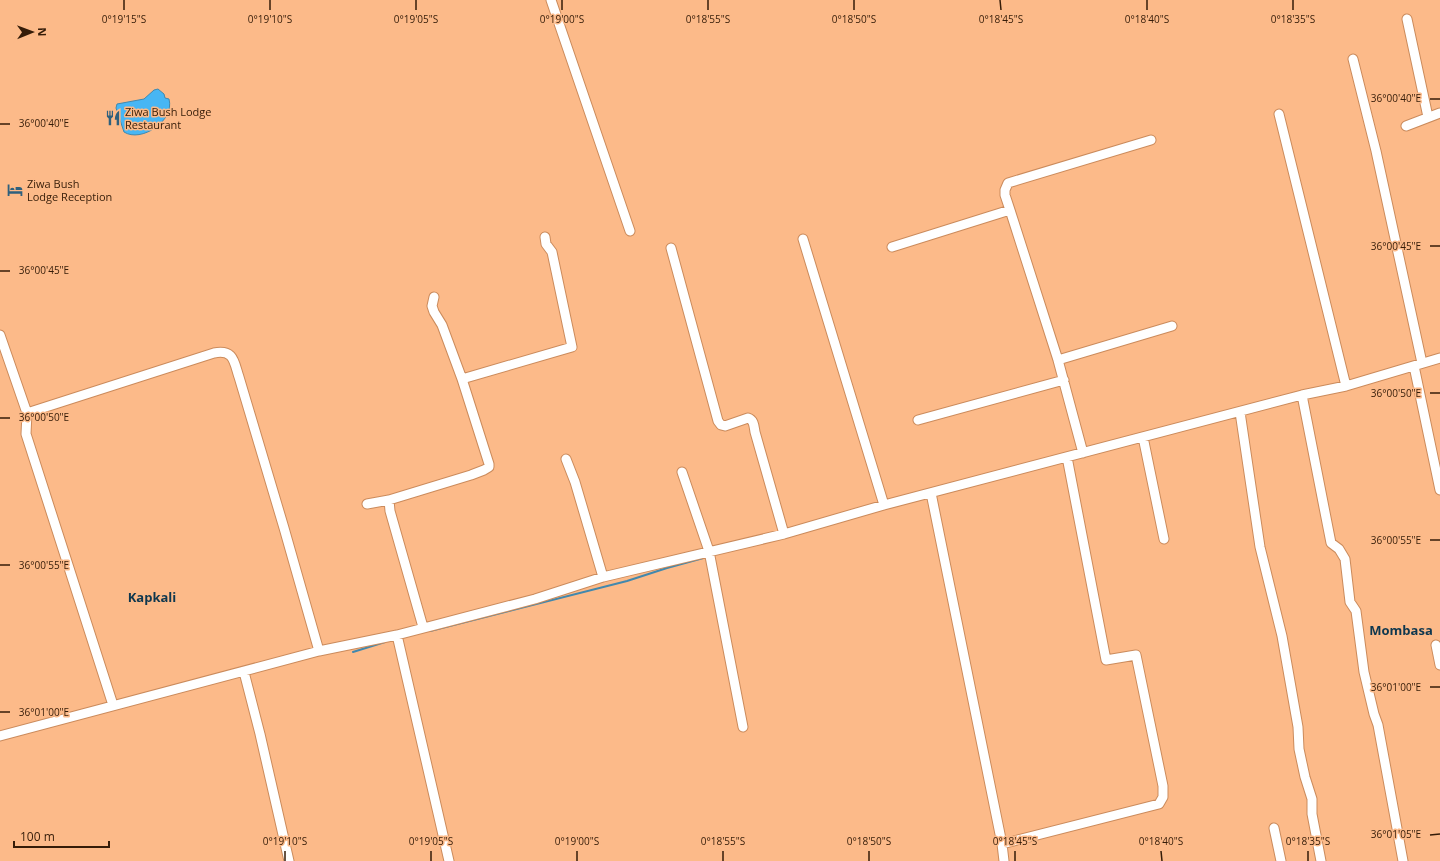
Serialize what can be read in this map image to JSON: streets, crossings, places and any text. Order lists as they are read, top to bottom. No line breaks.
{"districts":["Kapkali","Mombasa"],"places":{"restaurant":["Ziwa Bush Lodge Restaurant"],"hotel":["Ziwa Bush Lodge Reception"]},"scale_bar":"100 m","north":"right","coordinates":["0°19'15\"S","0°19'10\"S","0°19'05\"S","0°19'00\"S","0°18'55\"S","0°18'50\"S","0°18'45\"S","0°18'40\"S","0°18'35\"S","36°00'40\"E","36°00'45\"E","36°00'50\"E","36°00'55\"E","36°01'00\"E","36°01'05\"E"]}
